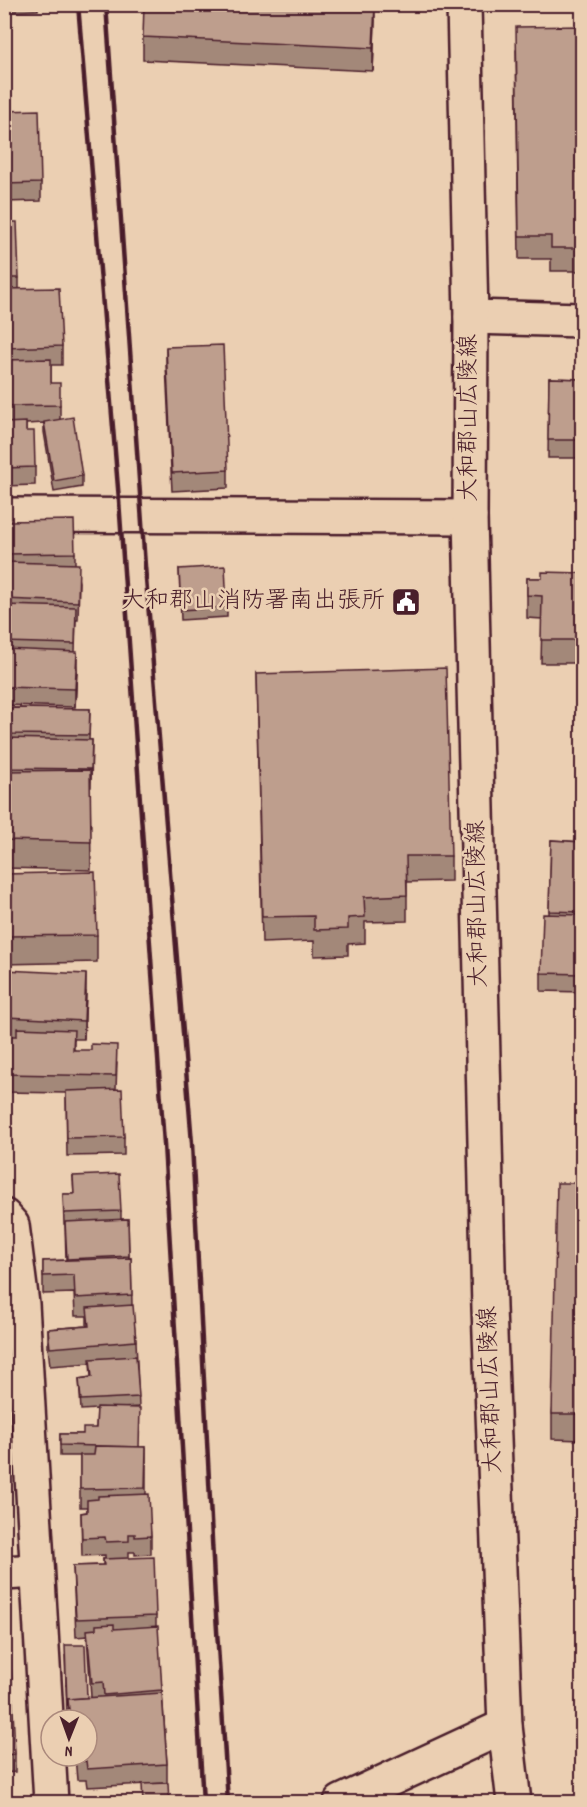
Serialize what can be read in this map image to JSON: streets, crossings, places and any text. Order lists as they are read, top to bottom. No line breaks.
{"streets":{"main road":["大和郡山広陵線"]},"places":{"public building":["大和郡山消防署南出張所"]},"north":"bottom"}
